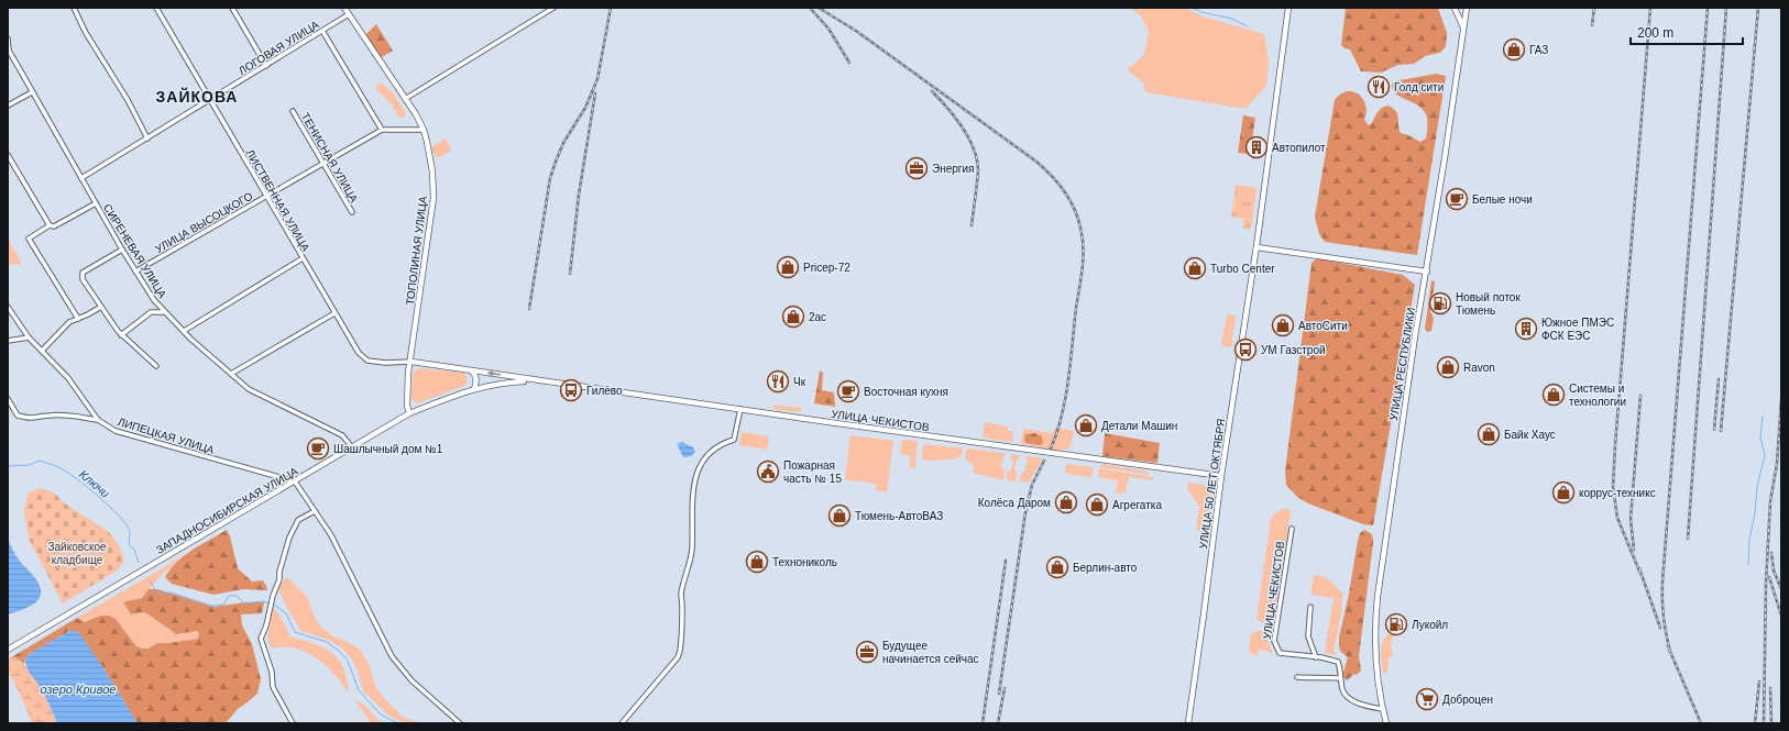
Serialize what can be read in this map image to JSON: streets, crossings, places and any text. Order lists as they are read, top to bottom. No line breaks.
{"streets":{"main road":["ТОПОЛИНАЯ УЛИЦА","УЛИЦА РЕСПУБЛИКИ","УЛИЦА ЧЕКИСТОВ","УЛИЦА 50 ЛЕТ ОКТЯБРЯ","ЗАПАДНОСИБИРСКАЯ УЛИЦА"],"street":["ЛОГОВАЯ УЛИЦА","ТЕНИСНАЯ УЛИЦА","ЛИСТВЕННАЯ УЛИЦА","УЛИЦА ВЫСОЦКОГО","СИРЕНЕВАЯ УЛИЦА","ЛИПЕЦКАЯ УЛИЦА"]},"crossings":[["ЛОГОВАЯ УЛИЦА","ЛИСТВЕННАЯ УЛИЦА"],["ЛОГОВАЯ УЛИЦА","СИРЕНЕВАЯ УЛИЦА"],["ЛОГОВАЯ УЛИЦА","ТОПОЛИНАЯ УЛИЦА"],["ТЕНИСНАЯ УЛИЦА","УЛИЦА ВЫСОЦКОГО"],["ЛИСТВЕННАЯ УЛИЦА","УЛИЦА ВЫСОЦКОГО"],["ЛИСТВЕННАЯ УЛИЦА","ТОПОЛИНАЯ УЛИЦА"],["УЛИЦА ВЫСОЦКОГО","СИРЕНЕВАЯ УЛИЦА"],["УЛИЦА ВЫСОЦКОГО","ТОПОЛИНАЯ УЛИЦА"],["СИРЕНЕВАЯ УЛИЦА","ЗАПАДНОСИБИРСКАЯ УЛИЦА"],["ТОПОЛИНАЯ УЛИЦА","ЗАПАДНОСИБИРСКАЯ УЛИЦА"],["УЛИЦА ЧЕКИСТОВ","УЛИЦА 50 ЛЕТ ОКТЯБРЯ"],["УЛИЦА ЧЕКИСТОВ","ЗАПАДНОСИБИРСКАЯ УЛИЦА"],["ЛИПЕЦКАЯ УЛИЦА","ЗАПАДНОСИБИРСКАЯ УЛИЦА"]],"districts":["ЗАЙКОВА"],"water":["Ключи","озеро Кривое"],"parks":["Зайковское кладбище"],"places":{"shop":["ГАЗ","Pricep-72","Turbo Center","2ас","АвтоСити","Ravon","Системы и технологии","Детали Машин","Байк Хаус","коррус-техникс","Колёса Даром","Агрегатка","Тюмень-АвтоВАЗ","Технониколь","Берлин-авто"],"restaurant":["Голд сити","Чк"],"building":["Автопилот","Южное ПМЭС ФСК ЕЭС"],"office":["Энергия","Будущее начинается сейчас"],"cafe":["Белые ночи","Восточная кухня","Шашлычный дом №1"],"fuel station":["Новый поток Тюмень","Лукойл"],"bus stop":["УМ Газстрой","Гилёво"],"public building":["Пожарная часть № 15"],"supermarket":["Доброцен"]},"scale_bar":"200 m"}
